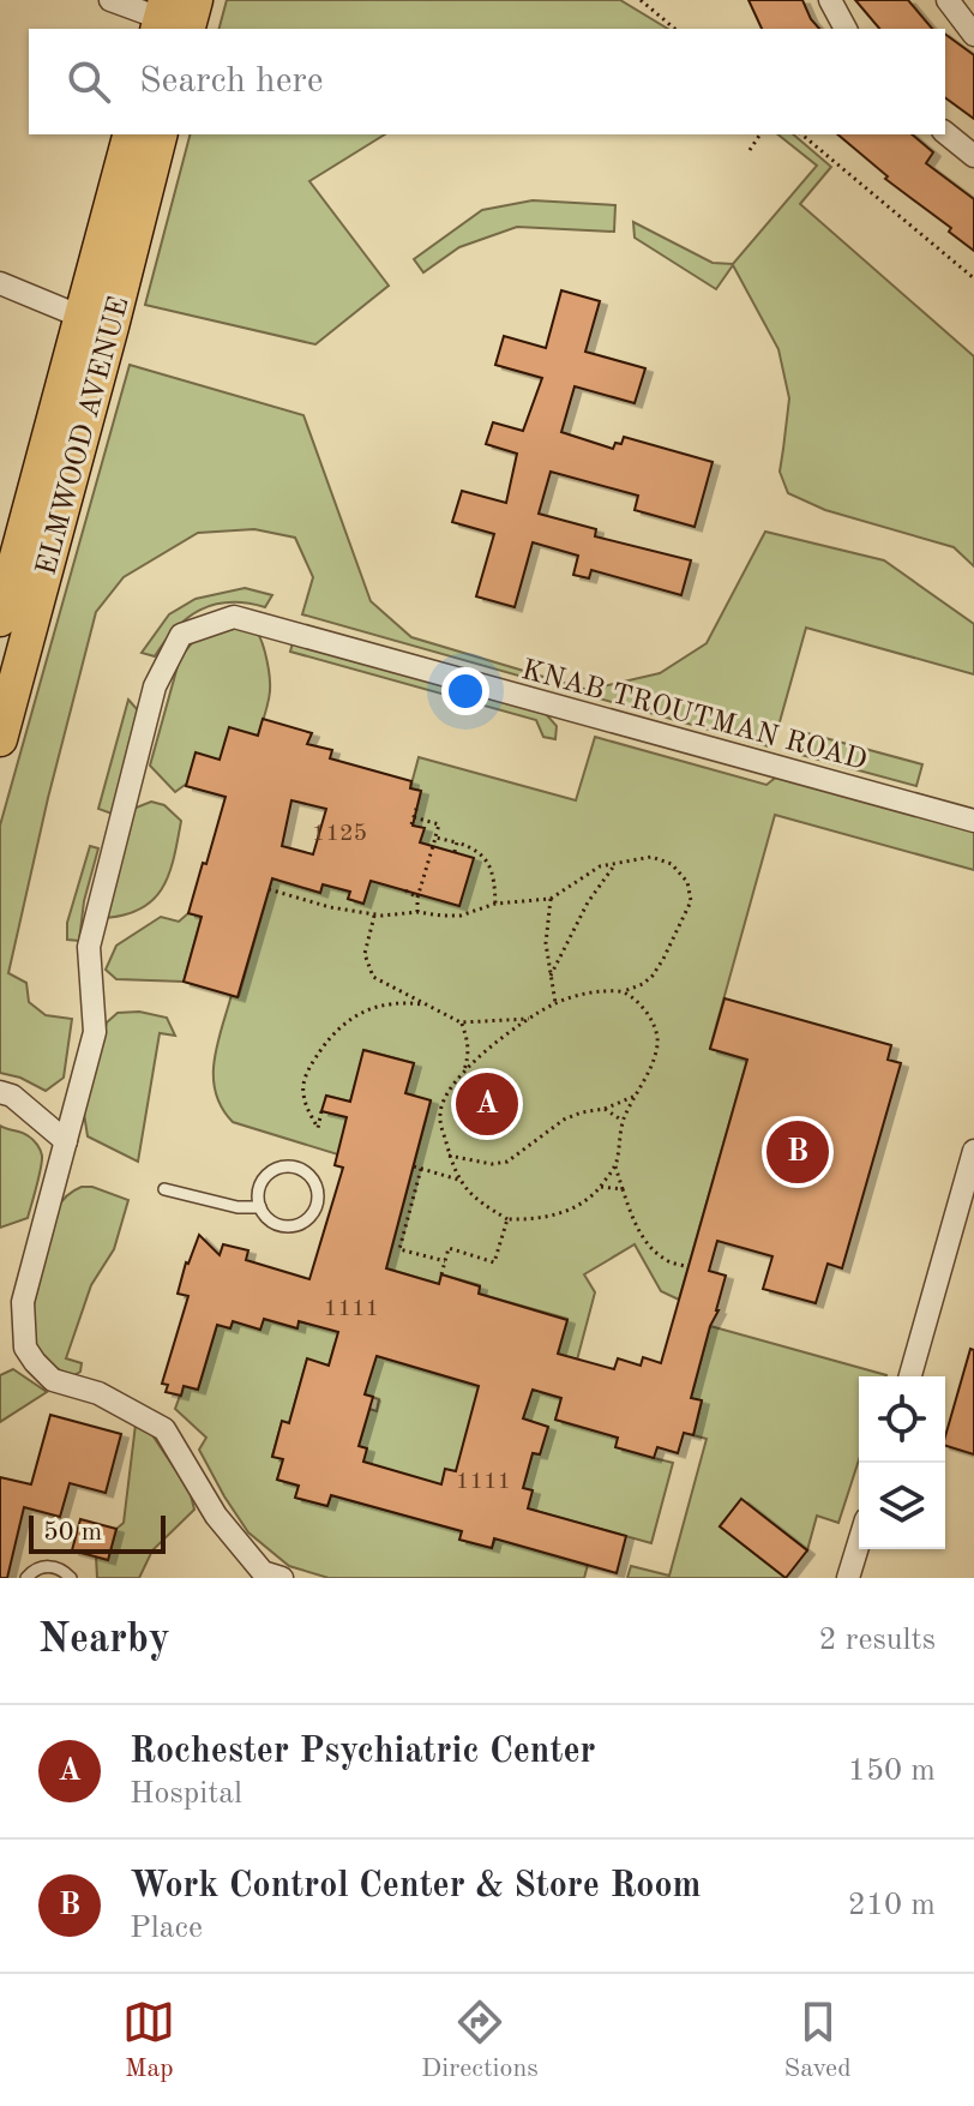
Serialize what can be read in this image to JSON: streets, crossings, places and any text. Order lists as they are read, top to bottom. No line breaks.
{"streets":{"main road":["ELMWOOD AVENUE"],"street":["KNAB TROUTMAN ROAD"]},"house_numbers":["1125","1111","1111"],"scale_bar":"50 m","page":{"search":"Search here","pins":["A","B"],"scale":"50 m","heading":["Nearby","2 results"],"list":[{"mark":"A","name":"Rochester Psychiatric Center","note":"Hospital","value":"150 m"},{"mark":"B","name":"Work Control Center & Store Room","note":"Place","value":"210 m"}],"nav":["Map","Directions","Saved"]}}
